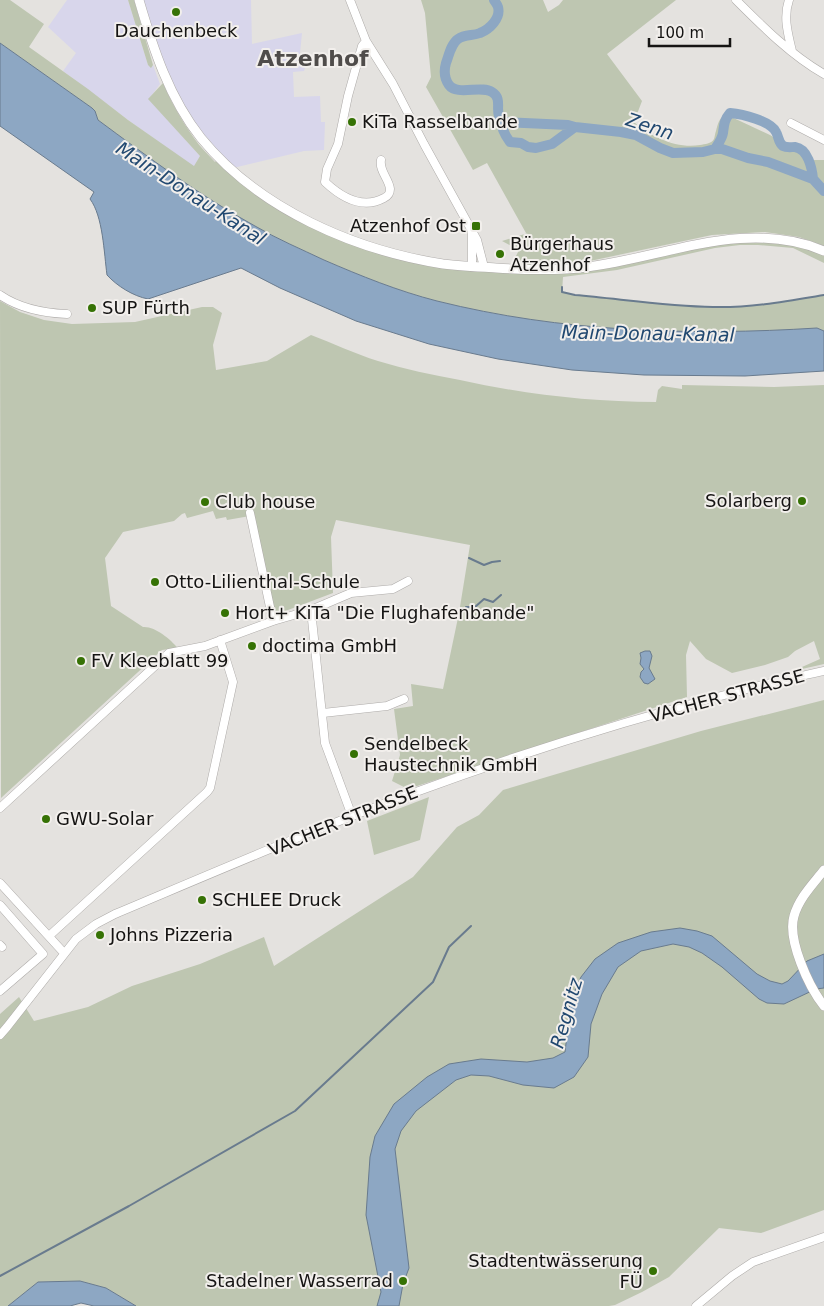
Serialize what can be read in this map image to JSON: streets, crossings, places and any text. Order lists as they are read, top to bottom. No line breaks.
{"streets":{"street":["VACHER STRASSE"]},"districts":["Atzenhof"],"water":["Zenn","Main-Donau-Kanal","Regnitz"],"places":{"other":["Dauchenbeck","KiTa Rasselbande","Bürgerhaus Atzenhof","SUP Fürth","Solarberg","Club house","Otto-Lilienthal-Schule","Hort+ KiTa \"Die Flughafenbande\"","doctima GmbH","FV Kleeblatt 99","Sendelbeck Haustechnik GmbH","GWU-Solar","SCHLEE Druck","Johns Pizzeria","Stadtentwässerung FÜ","Stadelner Wasserrad"],"transit":["Atzenhof Ost"]},"scale_bar":"100 m"}
